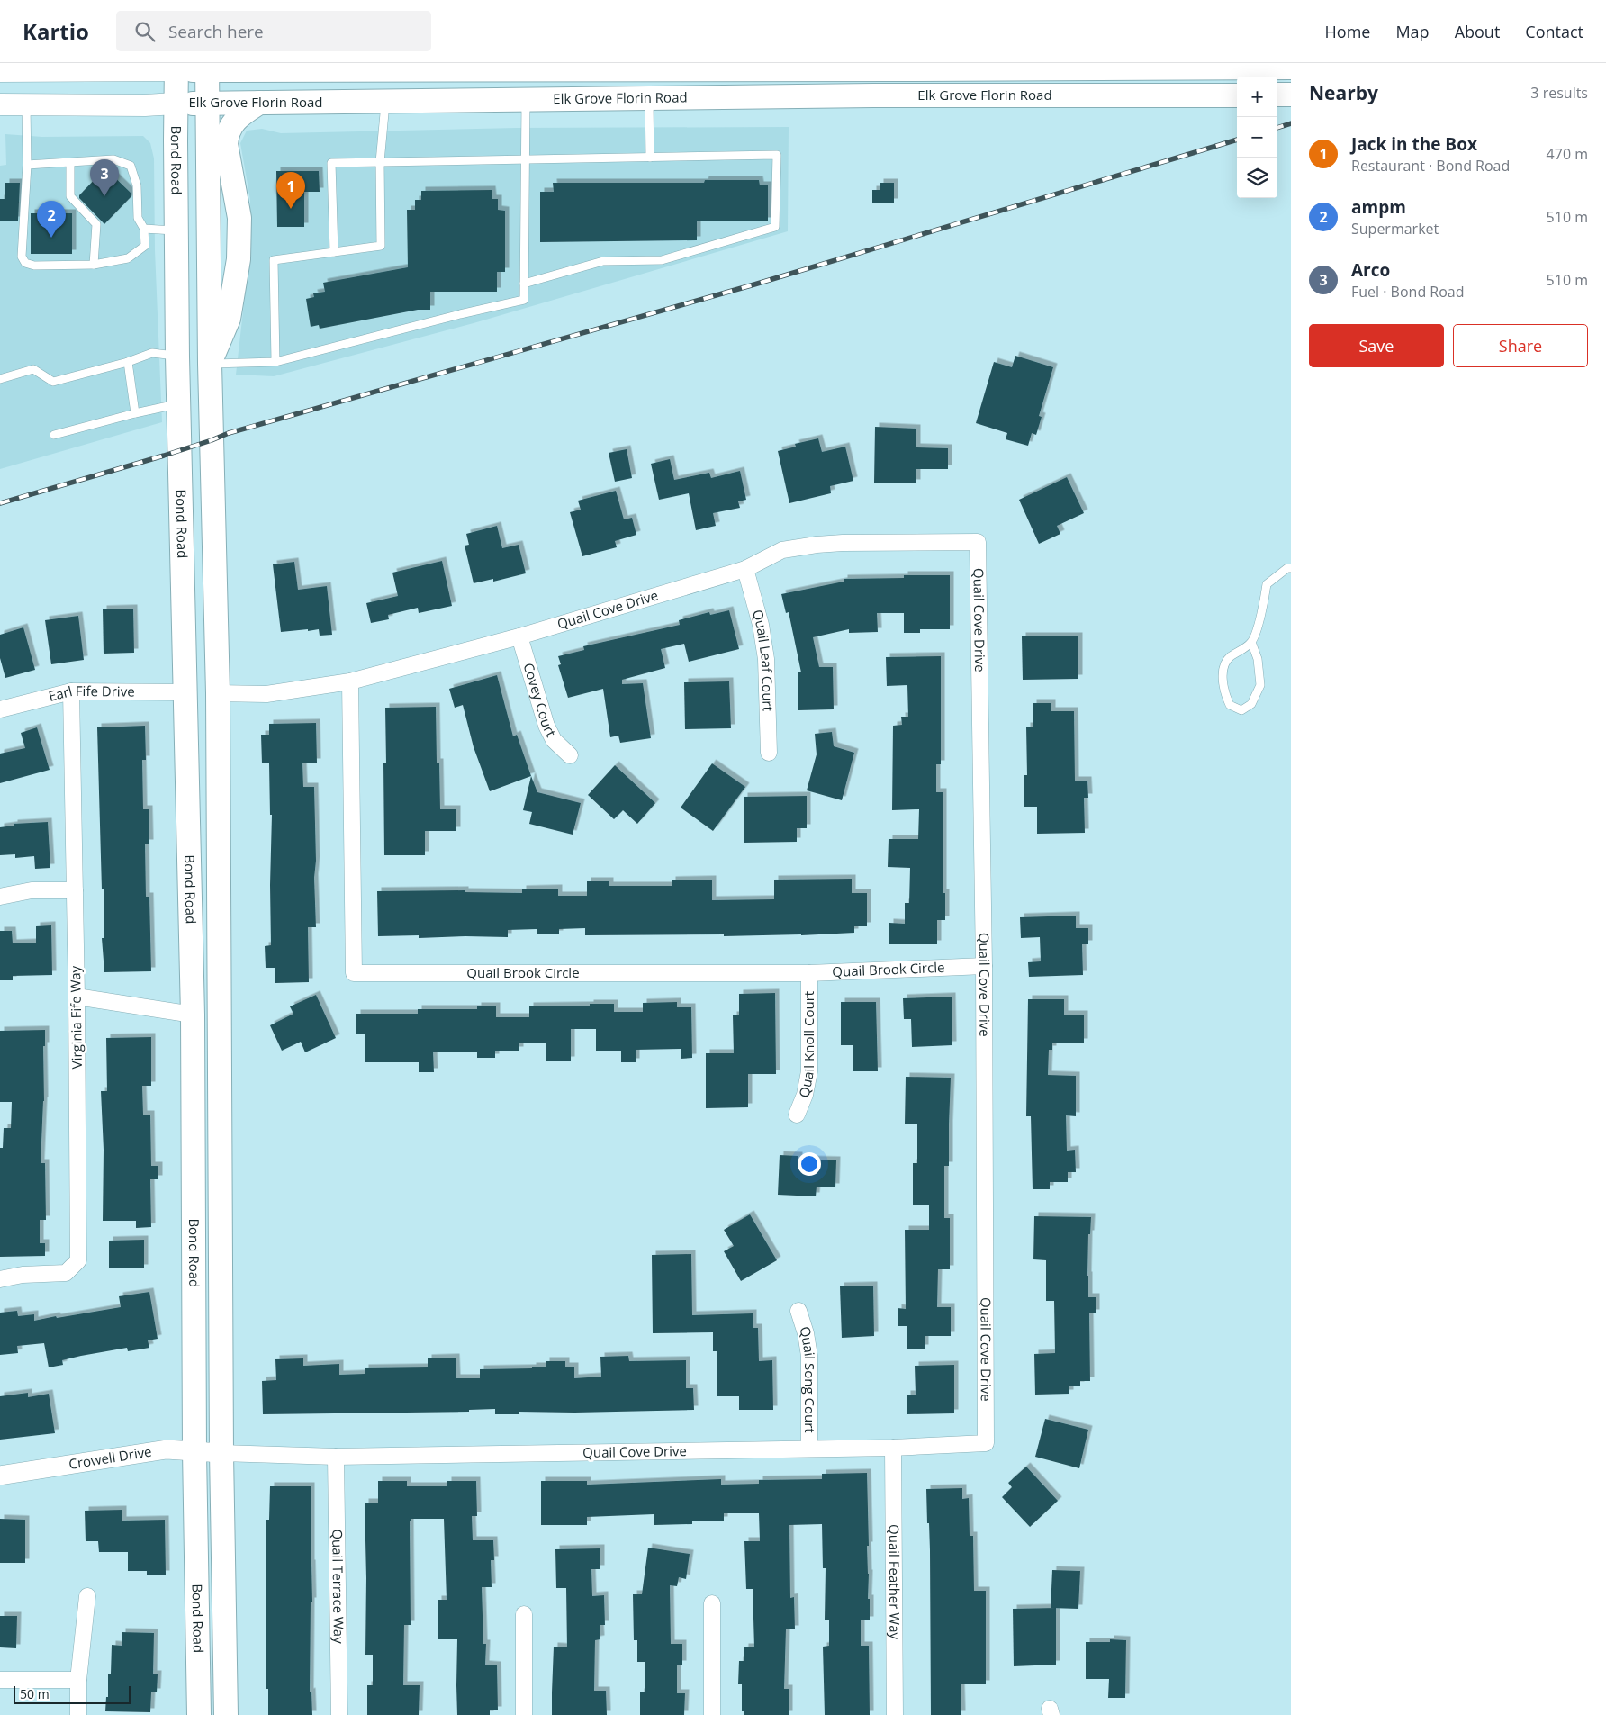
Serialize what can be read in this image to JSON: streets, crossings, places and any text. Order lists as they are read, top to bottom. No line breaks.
{"streets":{"main road":["Elk Grove Florin Road","Bond Road"],"street":["Quail Cove Drive","Quail Leaf Court","Earl Fife Drive","Covey Court","Quail Brook Circle","Virginia Fife Way","Quail Knoll Court","Quail Song Court","Crowell Drive","Quail Feather Way","Quail Terrace Way"]},"crossings":[["Elk Grove Florin Road","Bond Road"],["Bond Road","Quail Cove Drive"],["Bond Road","Earl Fife Drive"],["Bond Road","Crowell Drive"],["Quail Cove Drive","Quail Leaf Court"],["Quail Cove Drive","Covey Court"],["Quail Cove Drive","Quail Brook Circle"],["Quail Cove Drive","Quail Song Court"],["Quail Cove Drive","Crowell Drive"],["Quail Cove Drive","Quail Feather Way"],["Quail Cove Drive","Quail Terrace Way"],["Earl Fife Drive","Virginia Fife Way"],["Quail Brook Circle","Quail Knoll Court"]],"scale_bar":"50 m","page":{"header":"Kartio","search":"Search here","nav":["Home","Map","About","Contact"],"heading":["Nearby","3 results"],"map_buttons":["+","−"],"list":[{"mark":"1","name":"Jack in the Box","note":"Restaurant · Bond Road","value":"470 m"},{"mark":"2","name":"ampm","note":"Supermarket","value":"510 m"},{"mark":"3","name":"Arco","note":"Fuel · Bond Road","value":"510 m"}],"pins":["3","1","2"],"buttons":["Save","Share"],"scale":"50 m"}}
